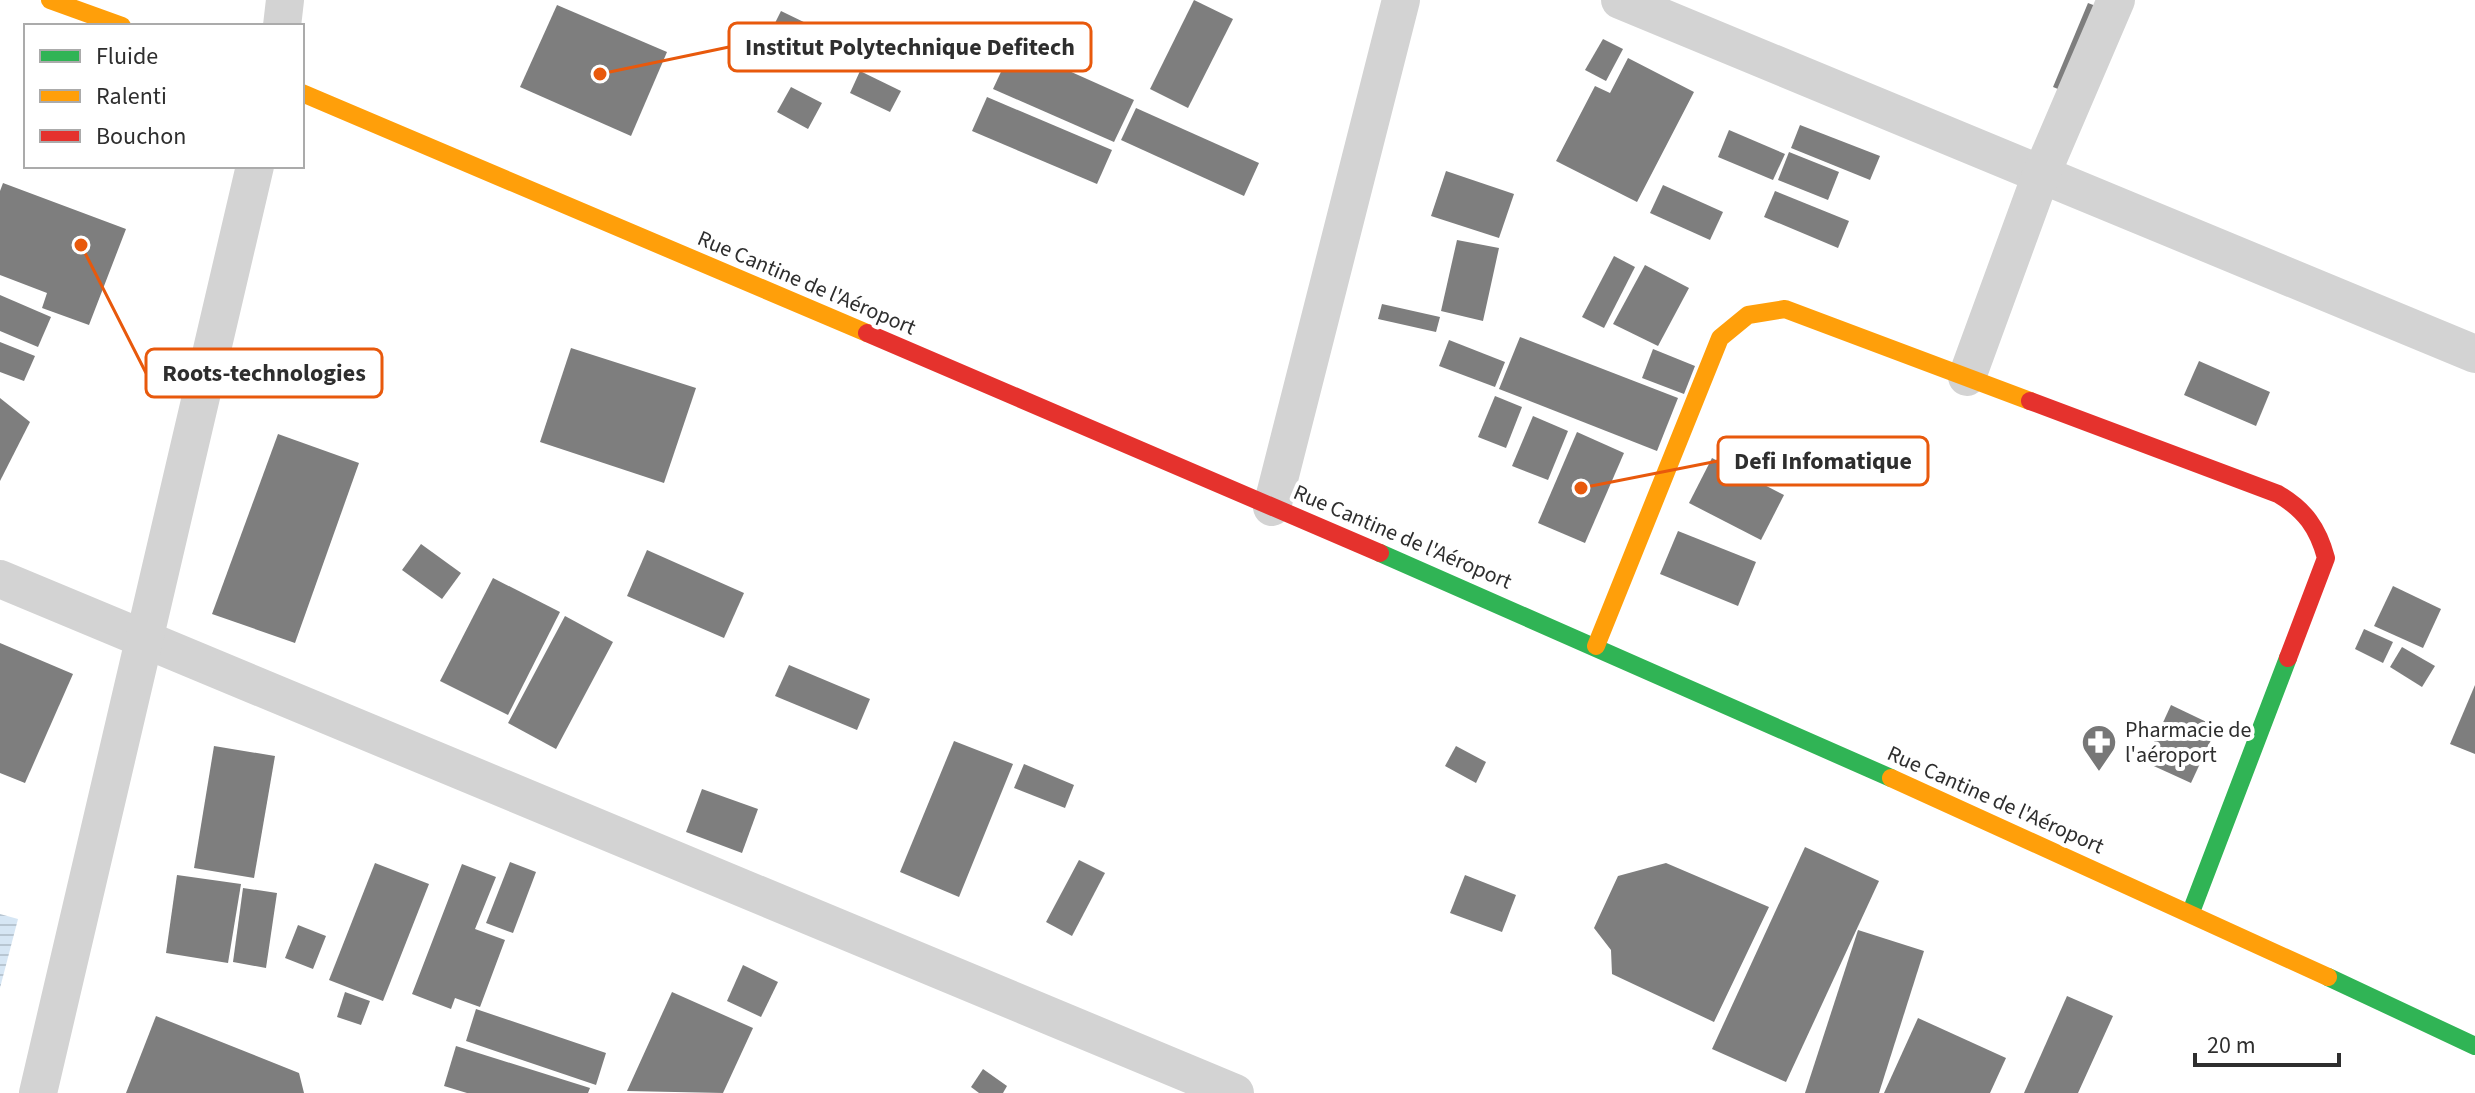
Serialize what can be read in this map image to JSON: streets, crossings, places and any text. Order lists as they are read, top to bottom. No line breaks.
{"streets":{"main road":["Rue Cantine de l'Aéroport"]},"places":{"other":["Institut Polytechnique Defitech","Roots-technologies","Defi Infomatique"],"pharmacy":["Pharmacie de l'aéroport"]},"legend":["Fluide","Ralenti","Bouchon"],"scale_bar":"20 m"}
